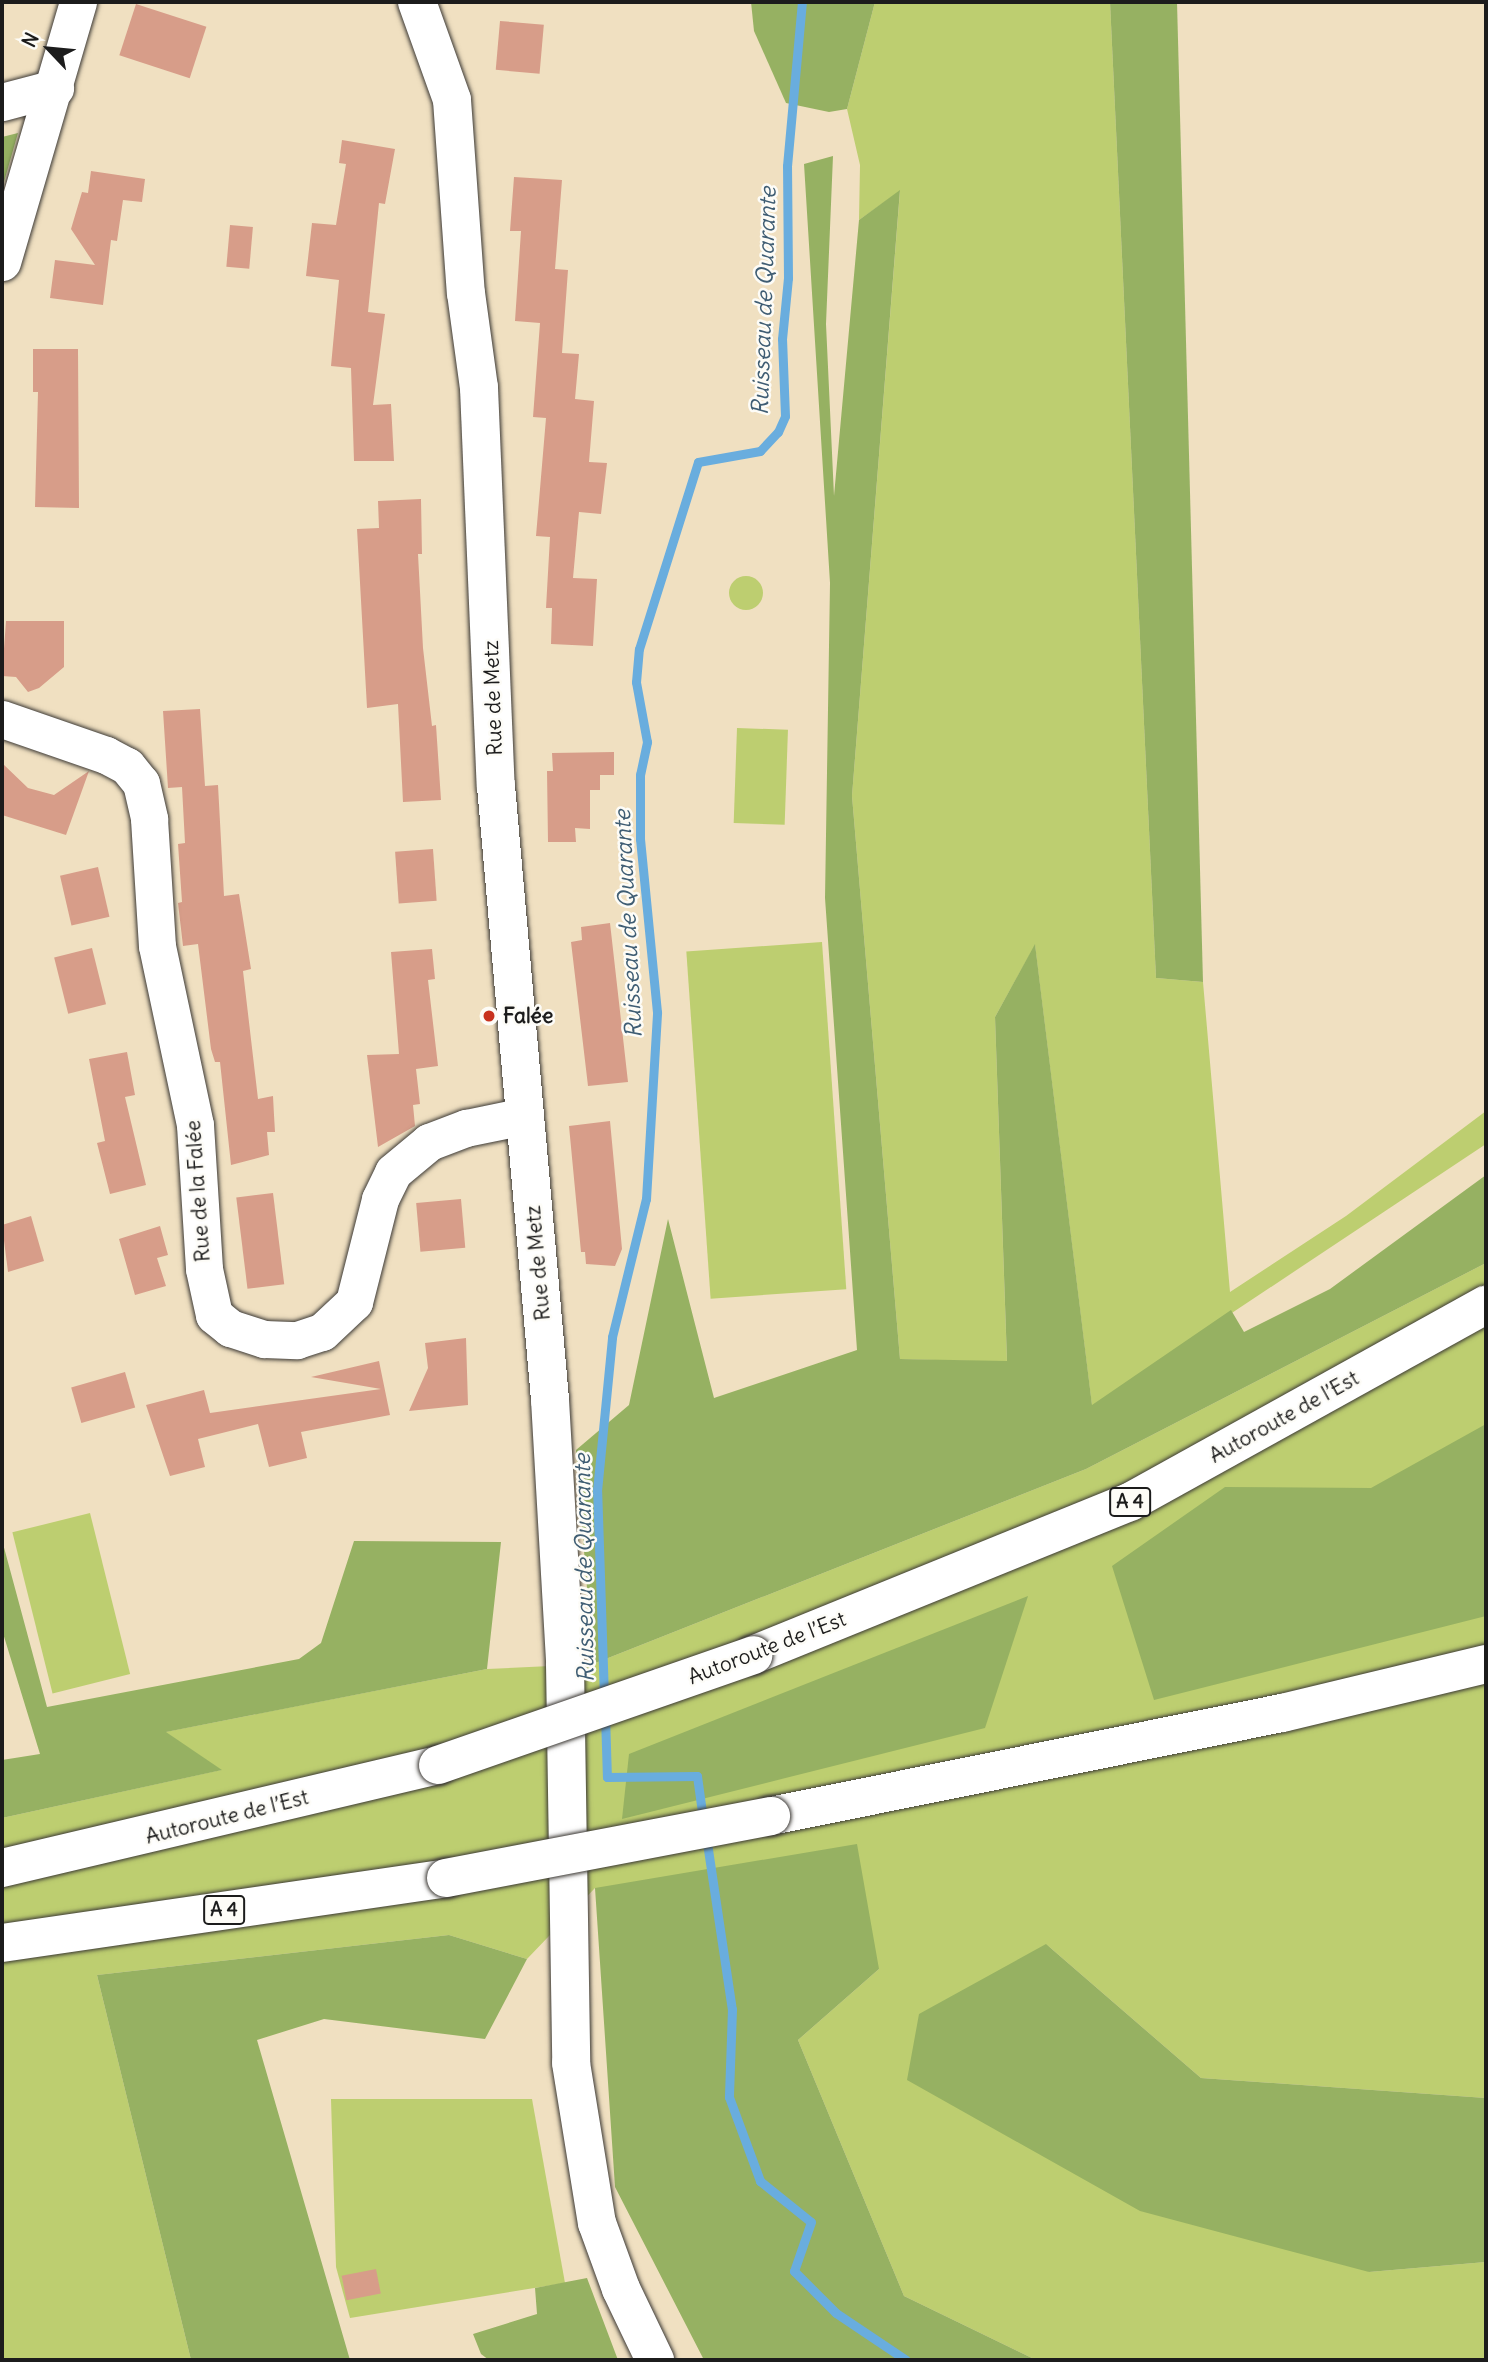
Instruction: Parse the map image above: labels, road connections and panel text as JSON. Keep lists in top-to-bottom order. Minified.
{"streets":{"main road":["Rue de Metz","Autoroute de l’Est","A 4"],"street":["Rue de la Falée"]},"crossings":[["Rue de Metz","Rue de la Falée"]],"water":["Ruisseau de Quarante"],"places":["Falée"],"north":"top left"}
